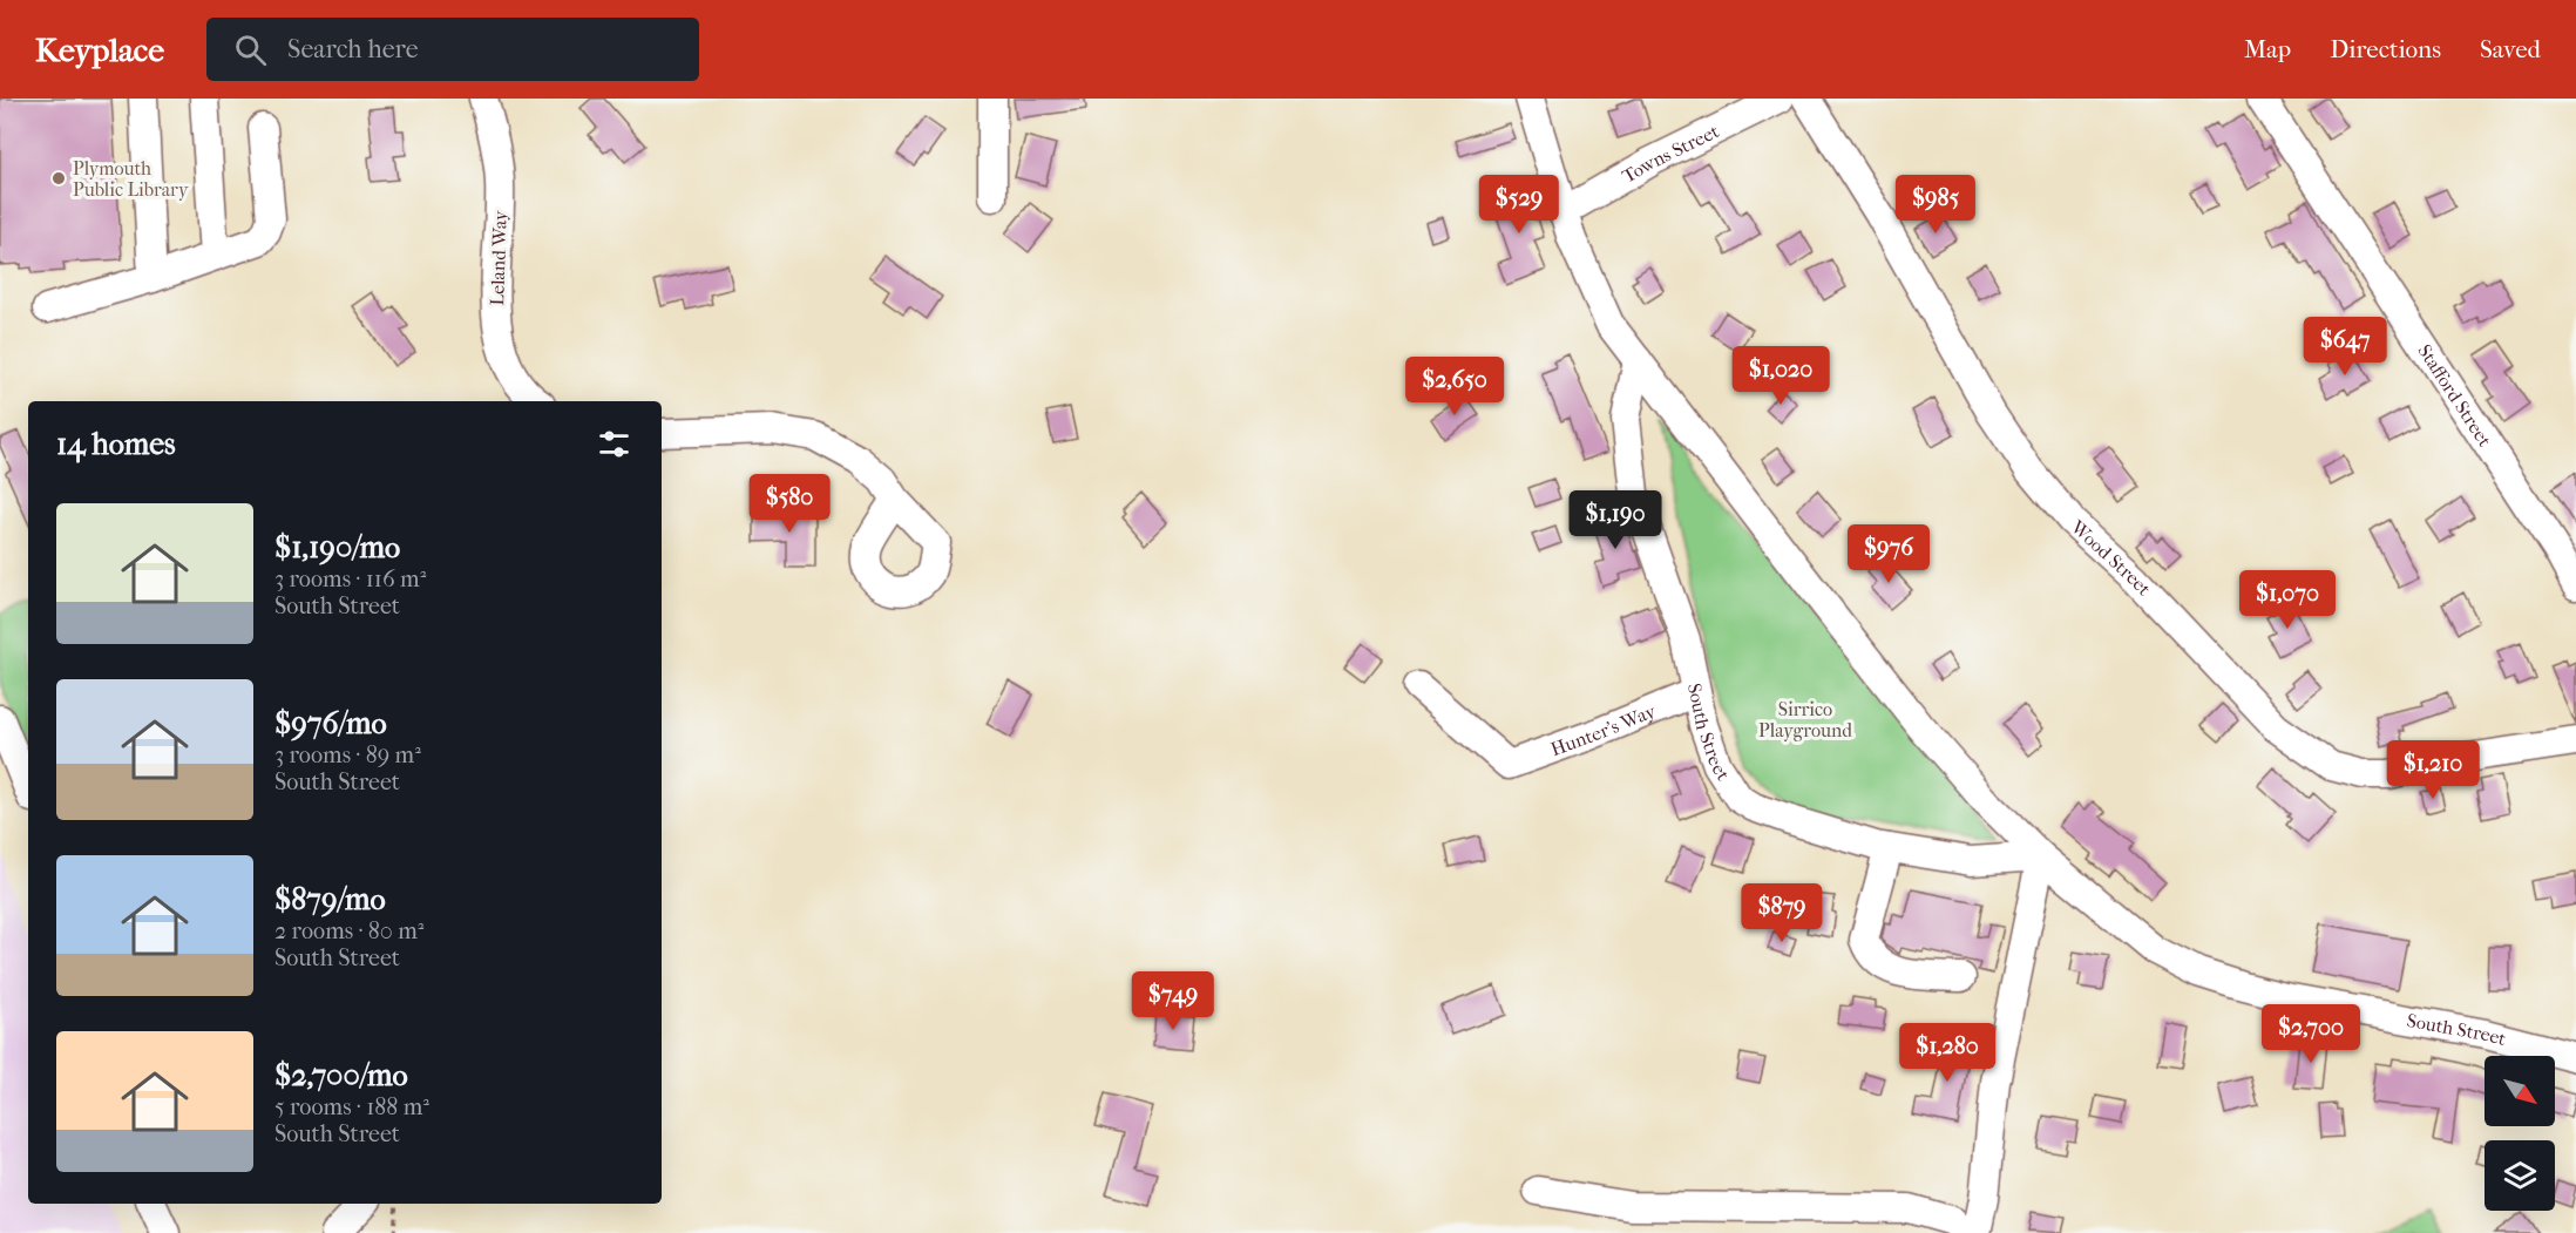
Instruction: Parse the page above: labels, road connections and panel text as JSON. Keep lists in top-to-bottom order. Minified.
{"streets":{"street":["Towns Street","Leland Way","Stafford Street","Wood Street","Hunter's Way","South Street"]},"crossings":[["Towns Street","South Street"],["Hunter's Way","South Street"]],"parks":["Sirrico Playground"],"places":["Plymouth Public Library"],"north":"bottom right","page":{"header":"Keyplace","search":"Search here","nav":["Map","Directions","Saved"],"price":["$529","$985","$647","$1,020","$2,650","$580","$1,190","$976","$1,070","$1,210","$879","$749","$2,700","$1,280"],"heading":"14 homes","list":[{"name":"$1,190/mo","note":"3 rooms · 116 m² · South Street"},{"name":"$976/mo","note":"3 rooms · 89 m² · South Street"},{"name":"$879/mo","note":"2 rooms · 80 m² · South Street"},{"name":"$2,700/mo","note":"5 rooms · 188 m² · South Street"}]}}
